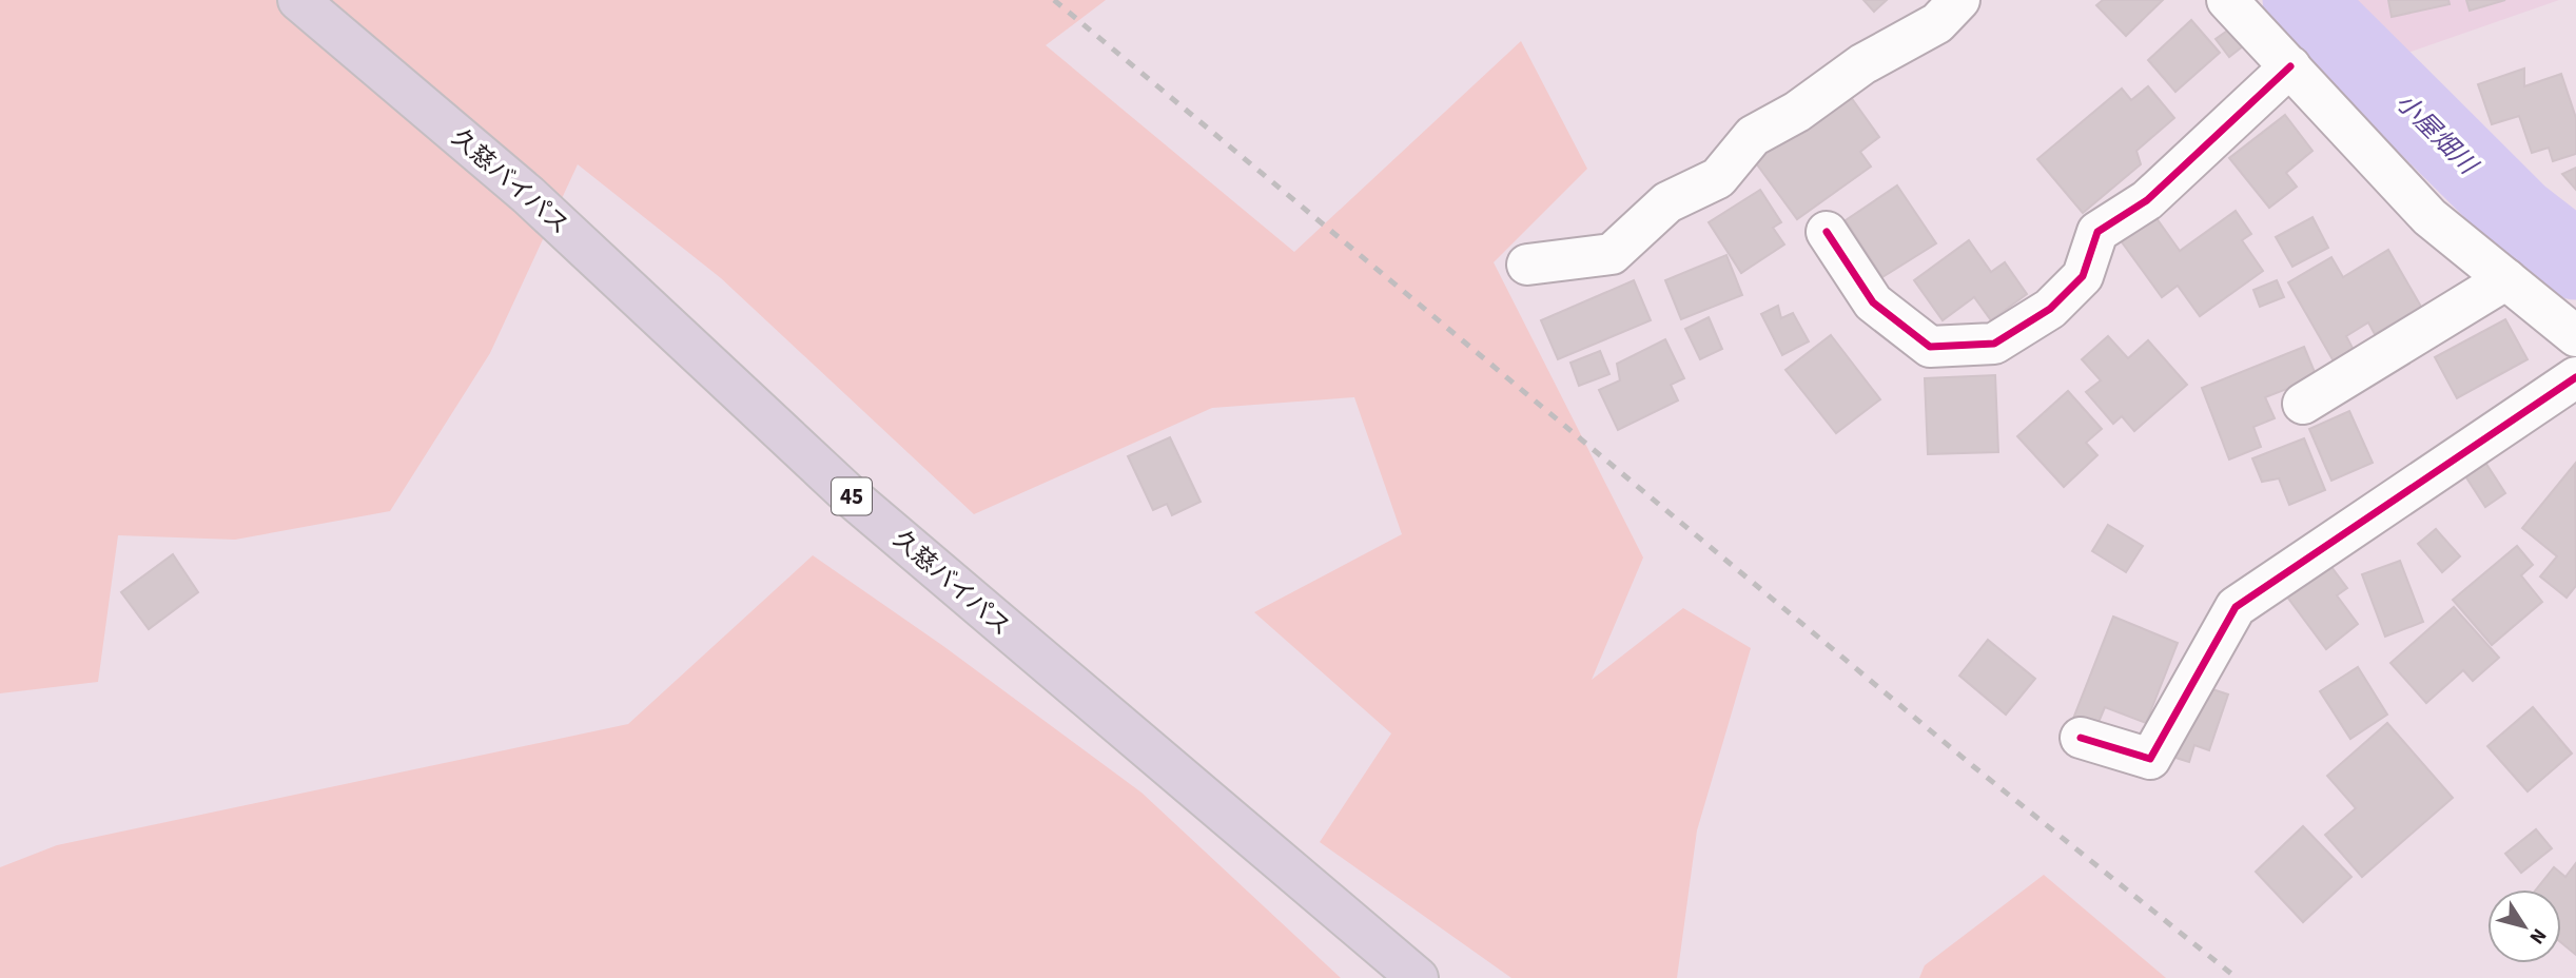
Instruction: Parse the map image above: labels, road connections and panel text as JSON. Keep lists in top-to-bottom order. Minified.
{"streets":{"highway":["久慈バイパス","45"]},"water":["小屋畑川"],"north":"bottom right"}
